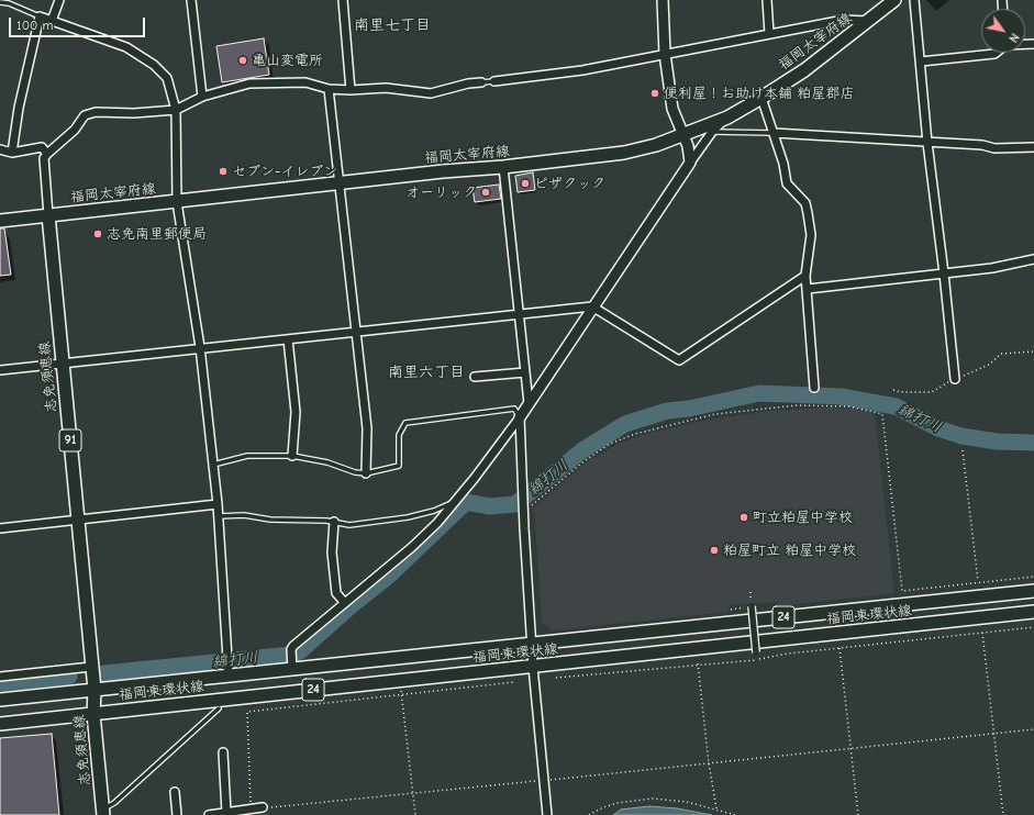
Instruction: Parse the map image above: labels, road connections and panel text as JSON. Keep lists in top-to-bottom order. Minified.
{"streets":{"main road":["福岡太宰府線","志免須恵線","91","福岡東環状線","24"]},"crossings":[["福岡太宰府線","志免須恵線"],["志免須恵線","91"],["志免須恵線","福岡東環状線"],["91","福岡東環状線"]],"districts":["南里七丁目","南里六丁目"],"water":["綿打川"],"places":["亀山変電所","便利屋！お助け本舗 粕屋郡店","セブン-イレブン","ピザクック","オーリック","志免南里郵便局","町立粕屋中学校","粕屋町立 粕屋中学校"],"scale_bar":"100 m","north":"bottom right"}
